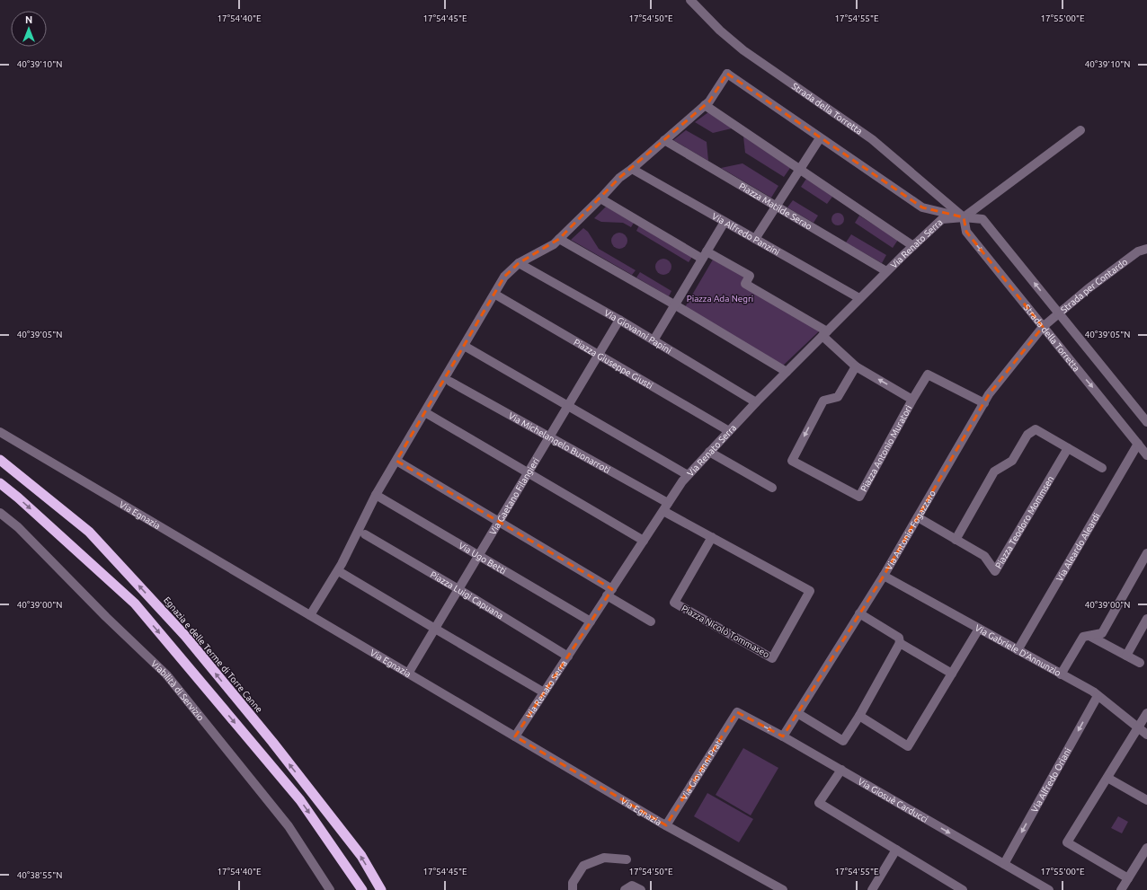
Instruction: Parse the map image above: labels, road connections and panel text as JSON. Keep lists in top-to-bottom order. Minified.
{"streets":{"highway":["Egnazia e delle Terme di Torre Canne"],"street":["Strada della Torretta","Piazza Matilde Serao","Via Alfredo Panzini","Via Renato Serra","Strada per Contardo","Via Giovanni Papini","Piazza Giuseppe Giusti","Via Michelangelo Buonarroti","Piazza Antonio Muratori","Via Gaetano Filangieri","Via Egnazia","Piazza Teodoro Mommsen","Via Antonio Fogazzaro","Via Aleardo Aleardi","Via Ugo Betti","Piazza Luigi Capuana","Piazza Nicolò Tommaseo","Via Gabriele D'Annunzio","Viabilità di Servizio","Via Giovanni Prati","Via Alfredo Oriani","Via Giosuè Carducci"]},"crossings":[["Strada della Torretta","Via Renato Serra"],["Strada della Torretta","Strada per Contardo"],["Strada della Torretta","Via Antonio Fogazzaro"],["Strada della Torretta","Via Aleardo Aleardi"],["Piazza Matilde Serao","Via Renato Serra"],["Via Alfredo Panzini","Via Renato Serra"],["Via Renato Serra","Via Giovanni Papini"],["Via Renato Serra","Piazza Giuseppe Giusti"],["Via Renato Serra","Via Michelangelo Buonarroti"],["Via Renato Serra","Piazza Antonio Muratori"],["Via Renato Serra","Via Egnazia"],["Via Renato Serra","Via Ugo Betti"],["Via Renato Serra","Piazza Luigi Capuana"],["Via Renato Serra","Piazza Nicolò Tommaseo"],["Strada per Contardo","Via Antonio Fogazzaro"],["Via Giovanni Papini","Via Gaetano Filangieri"],["Piazza Giuseppe Giusti","Via Gaetano Filangieri"],["Via Michelangelo Buonarroti","Via Gaetano Filangieri"],["Piazza Antonio Muratori","Via Antonio Fogazzaro"],["Via Gaetano Filangieri","Via Egnazia"],["Via Gaetano Filangieri","Via Ugo Betti"],["Via Gaetano Filangieri","Piazza Luigi Capuana"],["Via Egnazia","Via Giovanni Prati"],["Piazza Teodoro Mommsen","Via Antonio Fogazzaro"],["Via Antonio Fogazzaro","Via Gabriele D'Annunzio"],["Via Antonio Fogazzaro","Via Giosuè Carducci"],["Via Aleardo Aleardi","Via Gabriele D'Annunzio"],["Via Gabriele D'Annunzio","Via Alfredo Oriani"],["Via Giovanni Prati","Via Giosuè Carducci"],["Via Alfredo Oriani","Via Giosuè Carducci"]],"parks":["Piazza Ada Negri"],"north":"top","coordinates":["17°54'40\"E","17°54'45\"E","17°54'50\"E","17°54'55\"E","17°55'00\"E","40°39'10\"N","40°39'05\"N","40°39'00\"N","40°38'55\"N"]}
